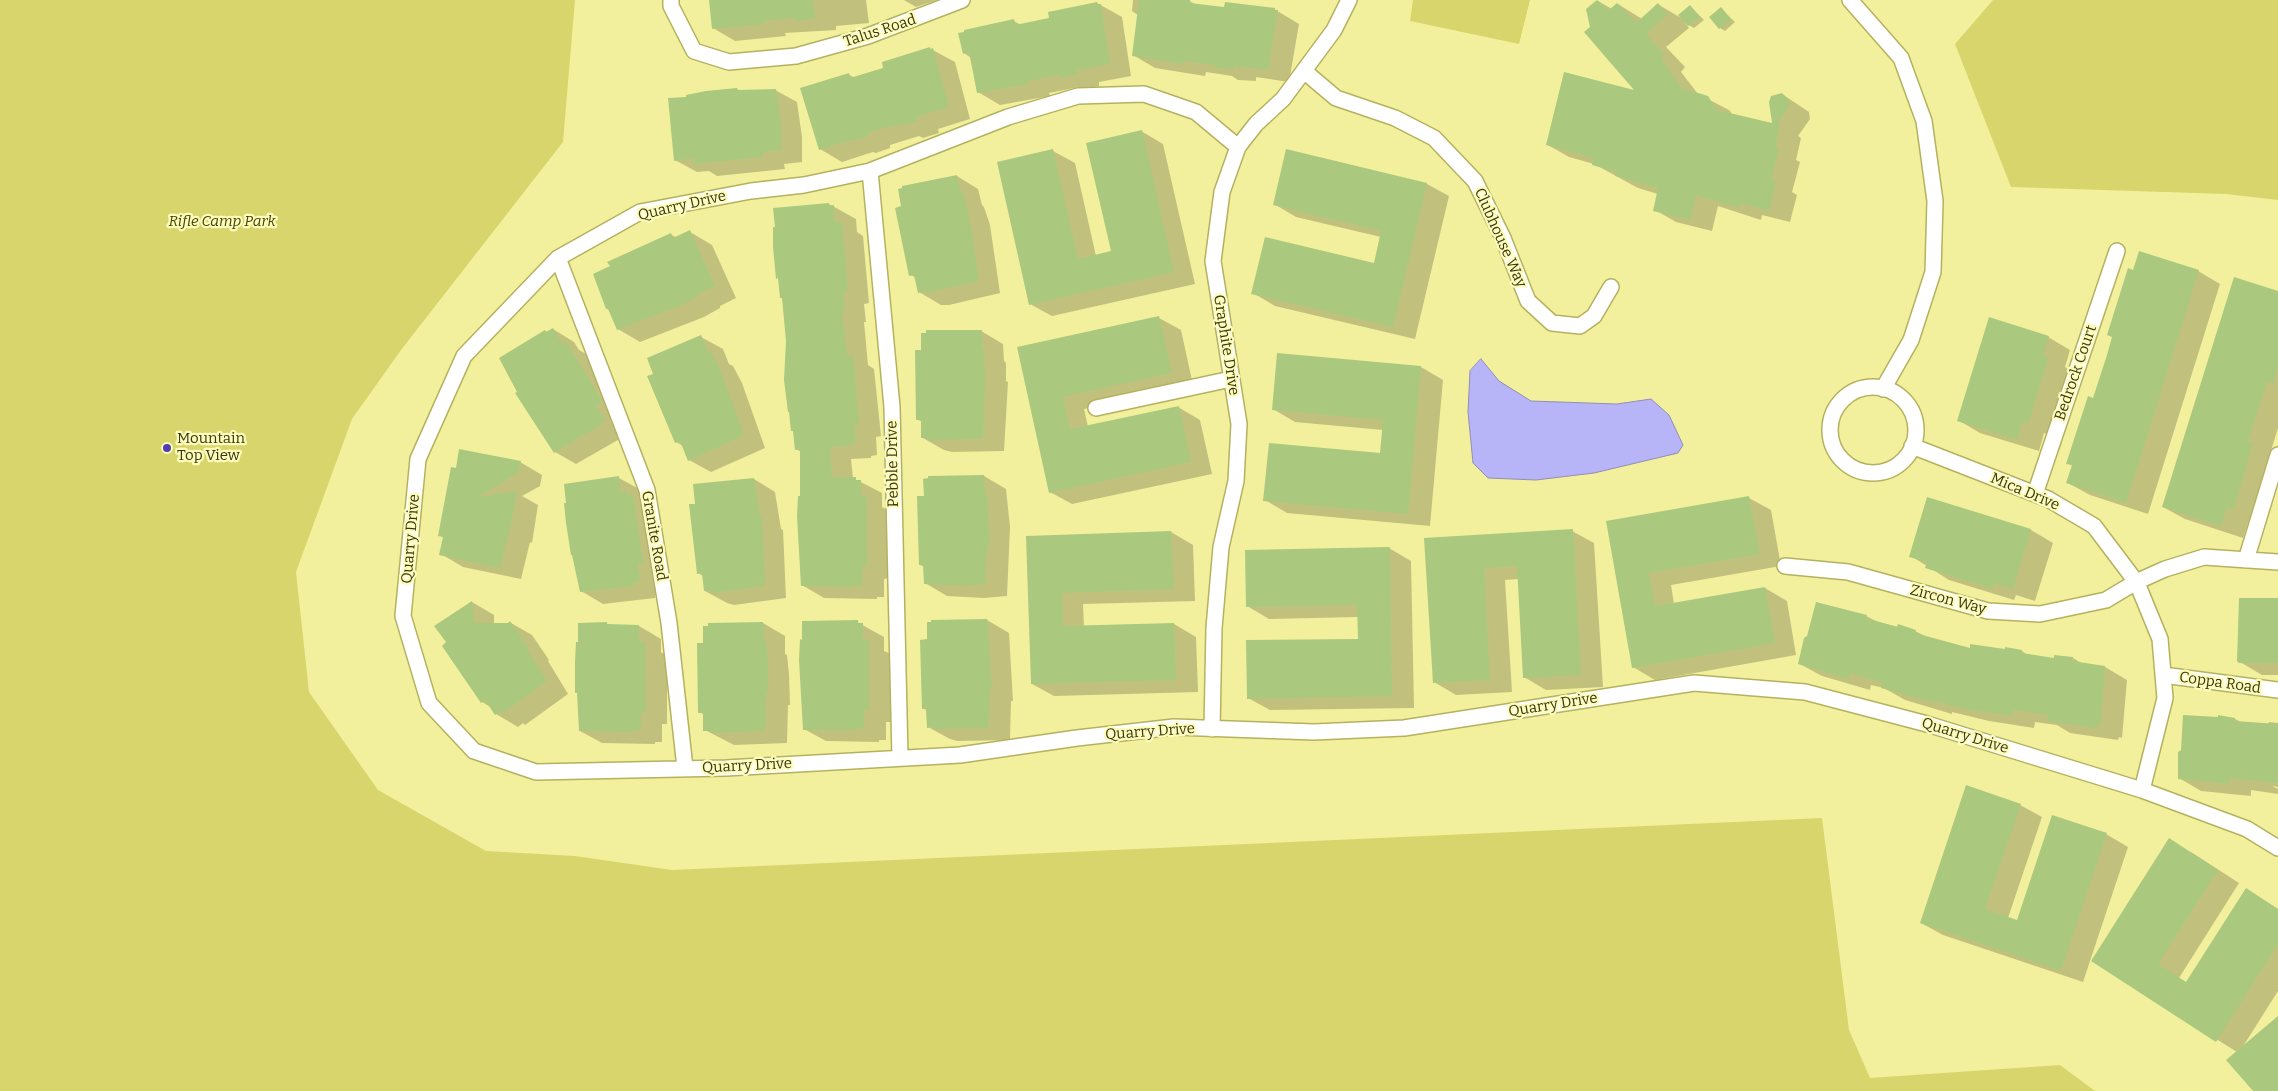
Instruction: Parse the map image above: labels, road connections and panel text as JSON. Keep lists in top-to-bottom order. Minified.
{"streets":{"street":["Talus Road","Quarry Drive","Clubhouse Way","Graphite Drive","Bedrock Court","Pebble Drive","Mica Drive","Granite Road","Zircon Way","Coppa Road"]},"crossings":[["Quarry Drive","Graphite Drive"],["Quarry Drive","Pebble Drive"],["Quarry Drive","Mica Drive"],["Quarry Drive","Granite Road"],["Clubhouse Way","Graphite Drive"],["Bedrock Court","Mica Drive"],["Mica Drive","Zircon Way"],["Mica Drive","Coppa Road"]],"parks":["Rifle Camp Park"],"places":["Mountain Top View"]}
